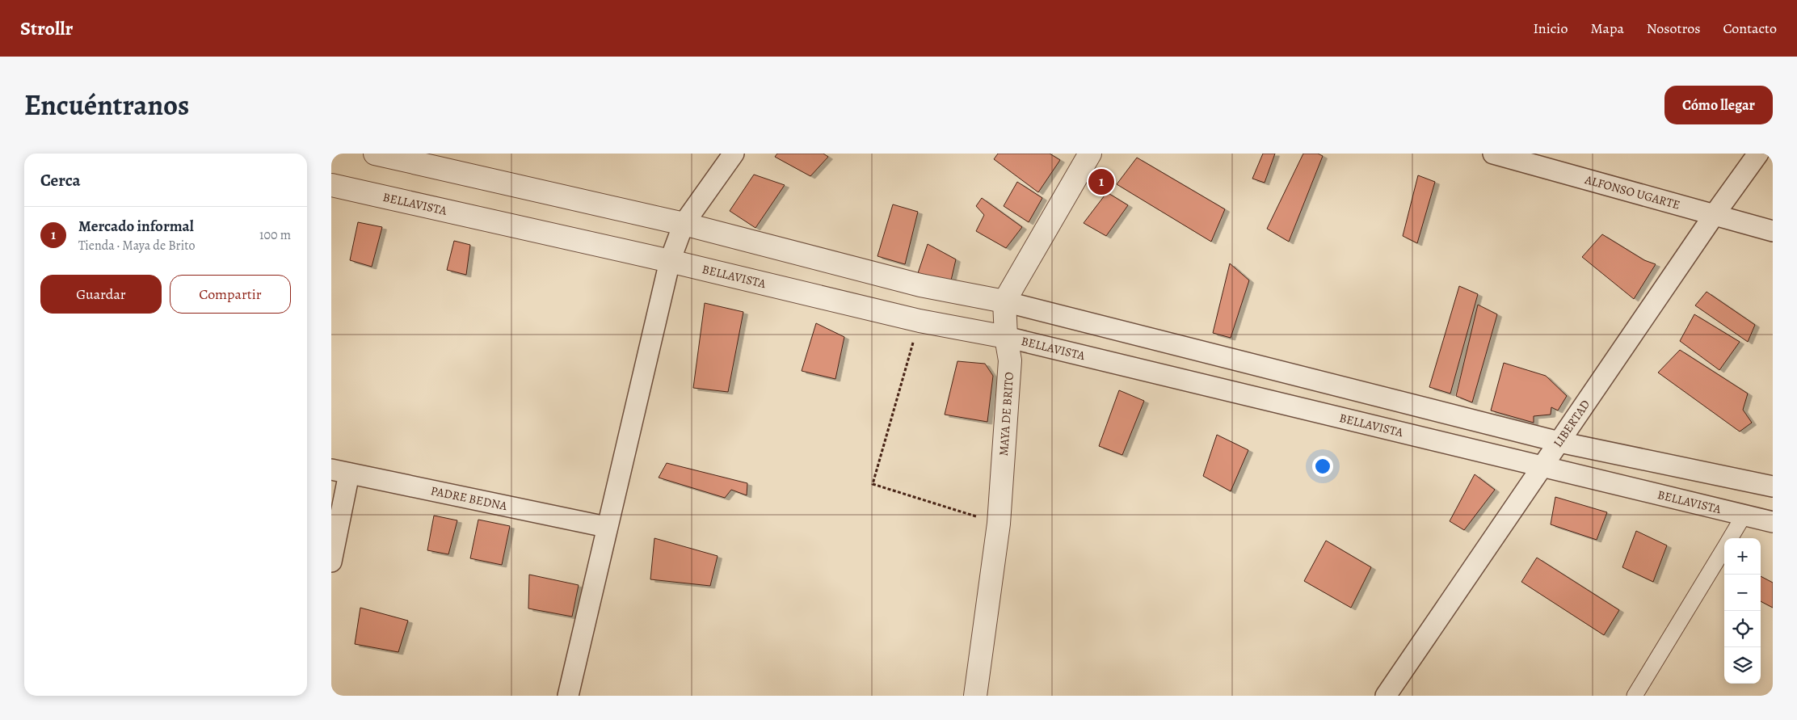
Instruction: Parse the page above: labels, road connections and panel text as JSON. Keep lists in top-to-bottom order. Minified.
{"streets":{"street":["ALFONSO UGARTE","BELLAVISTA","MAYA DE BRITO","LIBERTAD","PADRE BEDNA"]},"crossings":[["ALFONSO UGARTE","LIBERTAD"],["BELLAVISTA","MAYA DE BRITO"],["BELLAVISTA","LIBERTAD"]],"page":{"header":"Strollr","nav":["Inicio","Mapa","Nosotros","Contacto"],"title":"Encuéntranos","buttons":["Cómo llegar",["Guardar","Compartir"]],"heading":"Cerca","pins":"1","list":[{"mark":"1","name":"Mercado informal","note":"Tienda · Maya de Brito","value":"100 m"}],"map_buttons":["+","−"]}}
